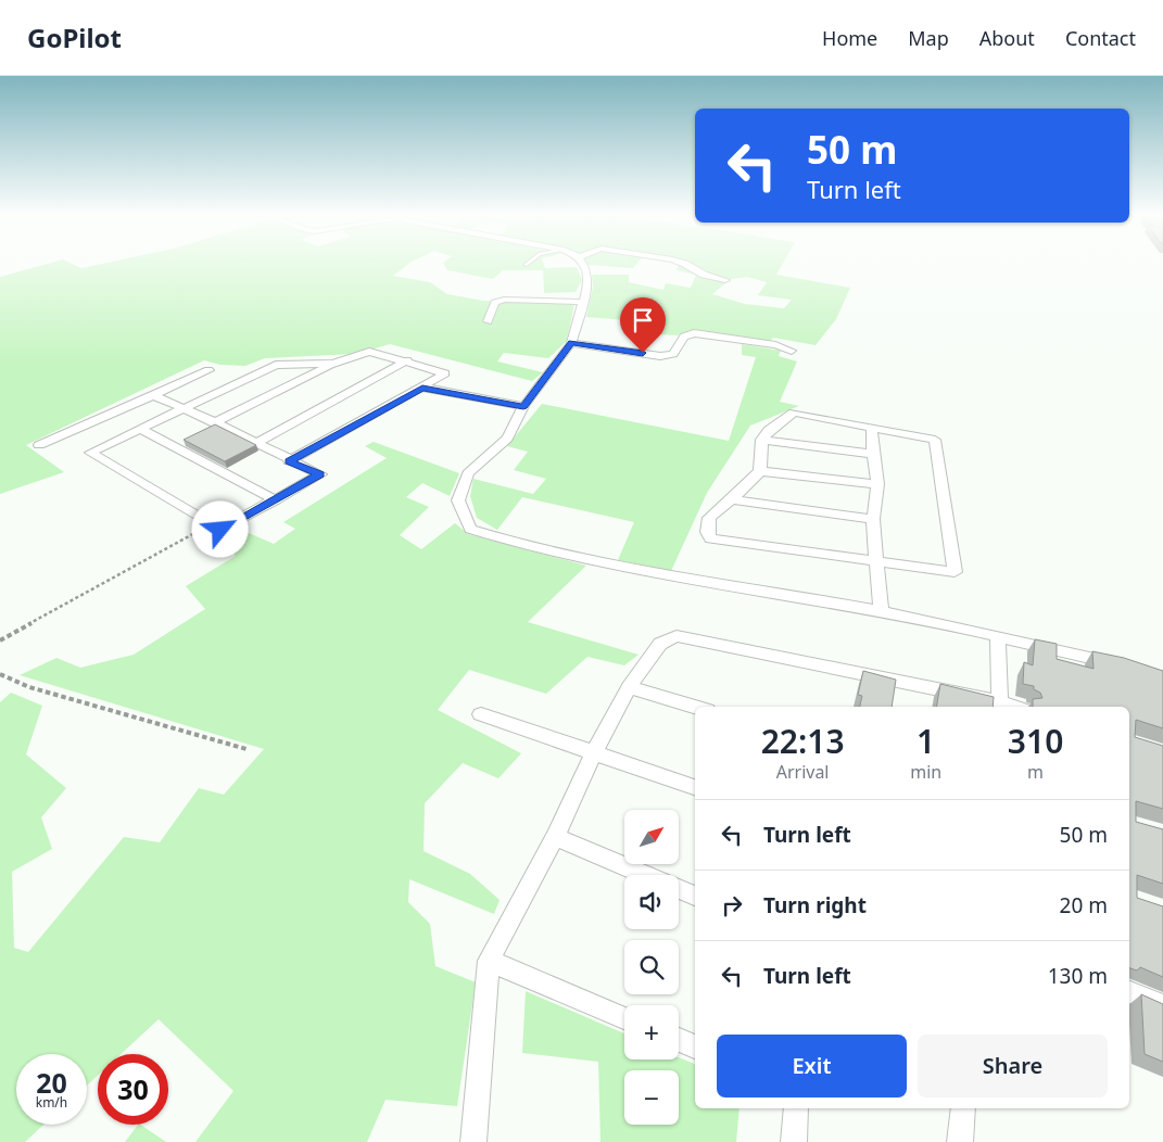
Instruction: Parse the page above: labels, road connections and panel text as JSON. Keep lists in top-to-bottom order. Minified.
{"north":"top right","page":{"header":"GoPilot","nav":["Home","Map","About","Contact"],"turn":["50 m","Turn left"],"eta":["22:13","Arrival","1","min","310","m"],"list":[{"name":"Turn left","value":"50 m"},{"name":"Turn right","value":"20 m"},{"name":"Turn left","value":"130 m"}],"map_buttons":["+","−"],"buttons":["Exit","Share"],"speed":"20 km/h","limit":"30"}}
